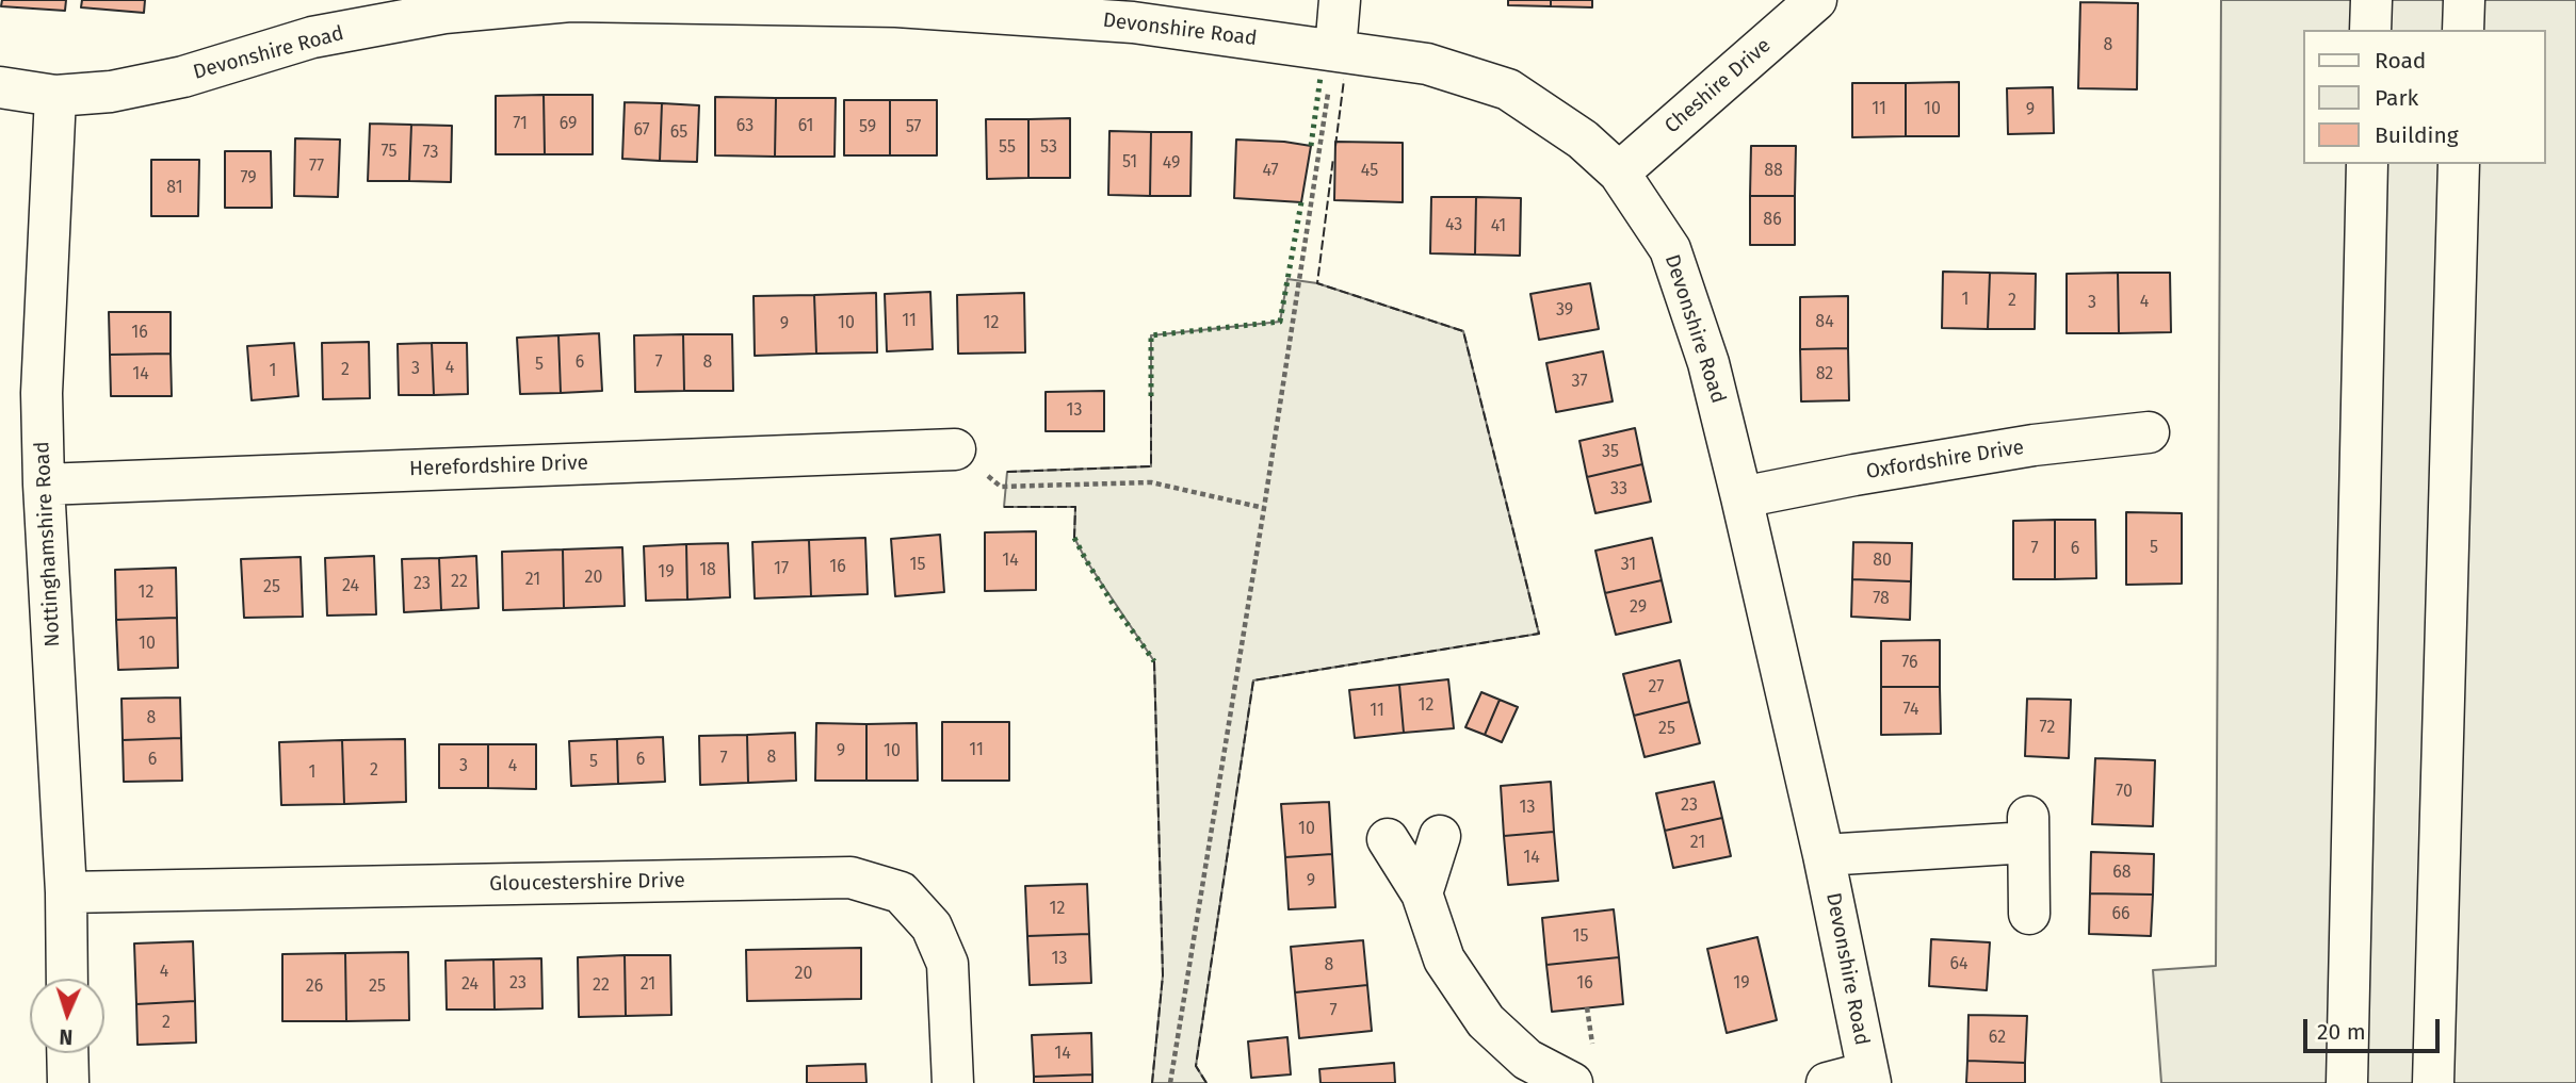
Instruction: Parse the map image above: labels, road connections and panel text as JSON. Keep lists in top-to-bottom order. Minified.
{"streets":{"main road":["Devonshire Road","Cheshire Drive","Oxfordshire Drive","Herefordshire Drive","Nottinghamshire Road","Gloucestershire Drive"]},"crossings":[["Devonshire Road","Cheshire Drive"],["Devonshire Road","Oxfordshire Drive"],["Devonshire Road","Nottinghamshire Road"],["Herefordshire Drive","Nottinghamshire Road"],["Nottinghamshire Road","Gloucestershire Drive"]],"house_numbers":["8","11","10","9","71","69","63","61","59","57","67","65","55","53","75","73","51","49","77","47","45","88","79","81","86","43","41","1","2","4","3","39","11","84","10","12","9","16","6","7","8","5","4","3","2","1","14","82","37","13","35","33","5","7","6","14","80","15","31","16","17","18","19","20","21","22","23","24","25","12","78","29","10","76","27","12","74","11","8","72","25","11","9","10","8","7","6","6","5","3","4","2","1","70","23","13","10","21","14","68","9","12","66","15","13","64","8","4","20","23","16","19","24","21","22","26","25","7","2","62","14"],"legend":["Road","Park","Building"],"scale_bar":"20 m","north":"bottom"}
